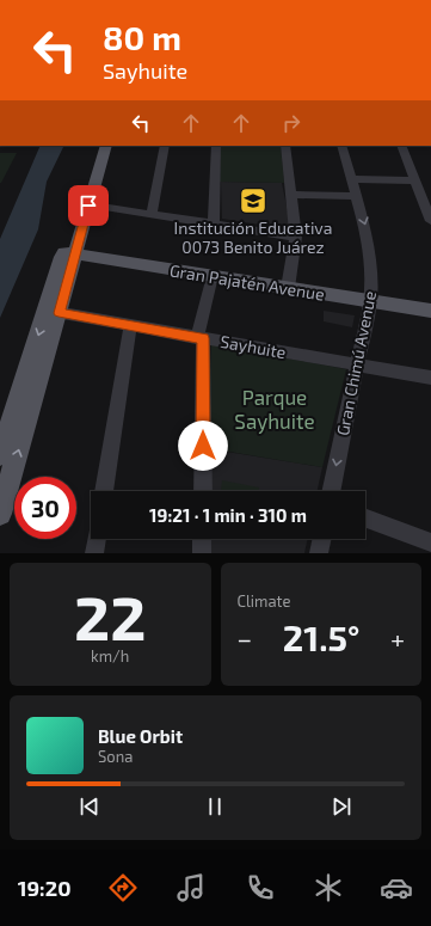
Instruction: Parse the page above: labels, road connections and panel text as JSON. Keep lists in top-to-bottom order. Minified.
{"streets":{"main road":["Gran Pajatén Avenue"],"street":["Sayhuite","Gran Chimú Avenue"]},"crossings":[["Gran Pajatén Avenue","Gran Chimú Avenue"],["Sayhuite","Gran Chimú Avenue"]],"parks":["Parque Sayhuite"],"places":{"school or university":["Institución Educativa 0073 Benito Juárez"]},"page":{"turn":["80 m","Sayhuite"],"limit":"30","trip":"19:21 · 1 min · 310 m","tile":[["22","km/h"],"Climate"],"heat":["−","21.5°","+"],"song":["Blue Orbit","Sona"],"tabs":"19:20"}}
